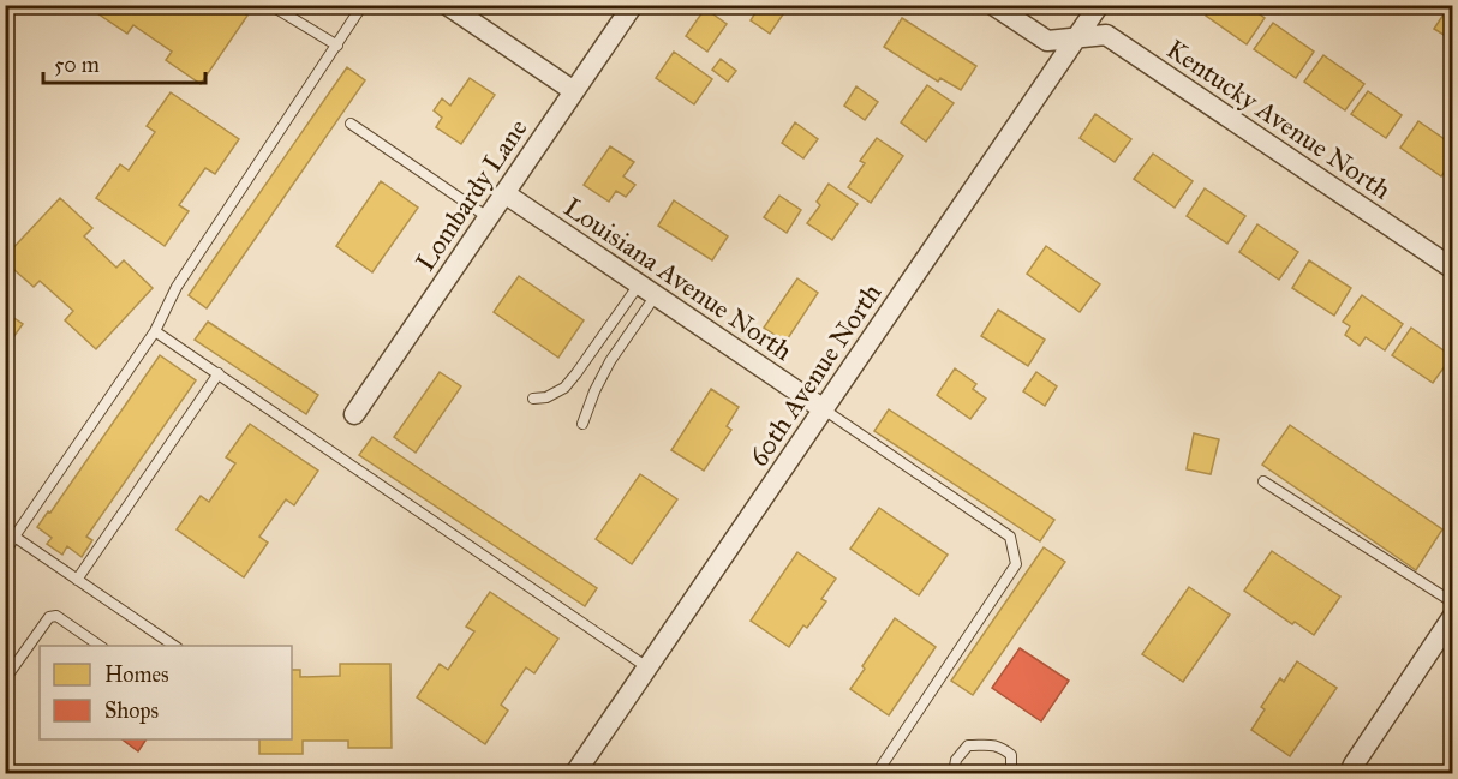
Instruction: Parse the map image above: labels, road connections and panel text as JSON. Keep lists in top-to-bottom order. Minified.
{"streets":{"street":["Kentucky Avenue North","Lombardy Lane","Louisiana Avenue North","60th Avenue North"]},"crossings":[["Kentucky Avenue North","60th Avenue North"],["Lombardy Lane","Louisiana Avenue North"],["Louisiana Avenue North","60th Avenue North"]],"legend":["Homes","Shops"],"scale_bar":"50 m"}
